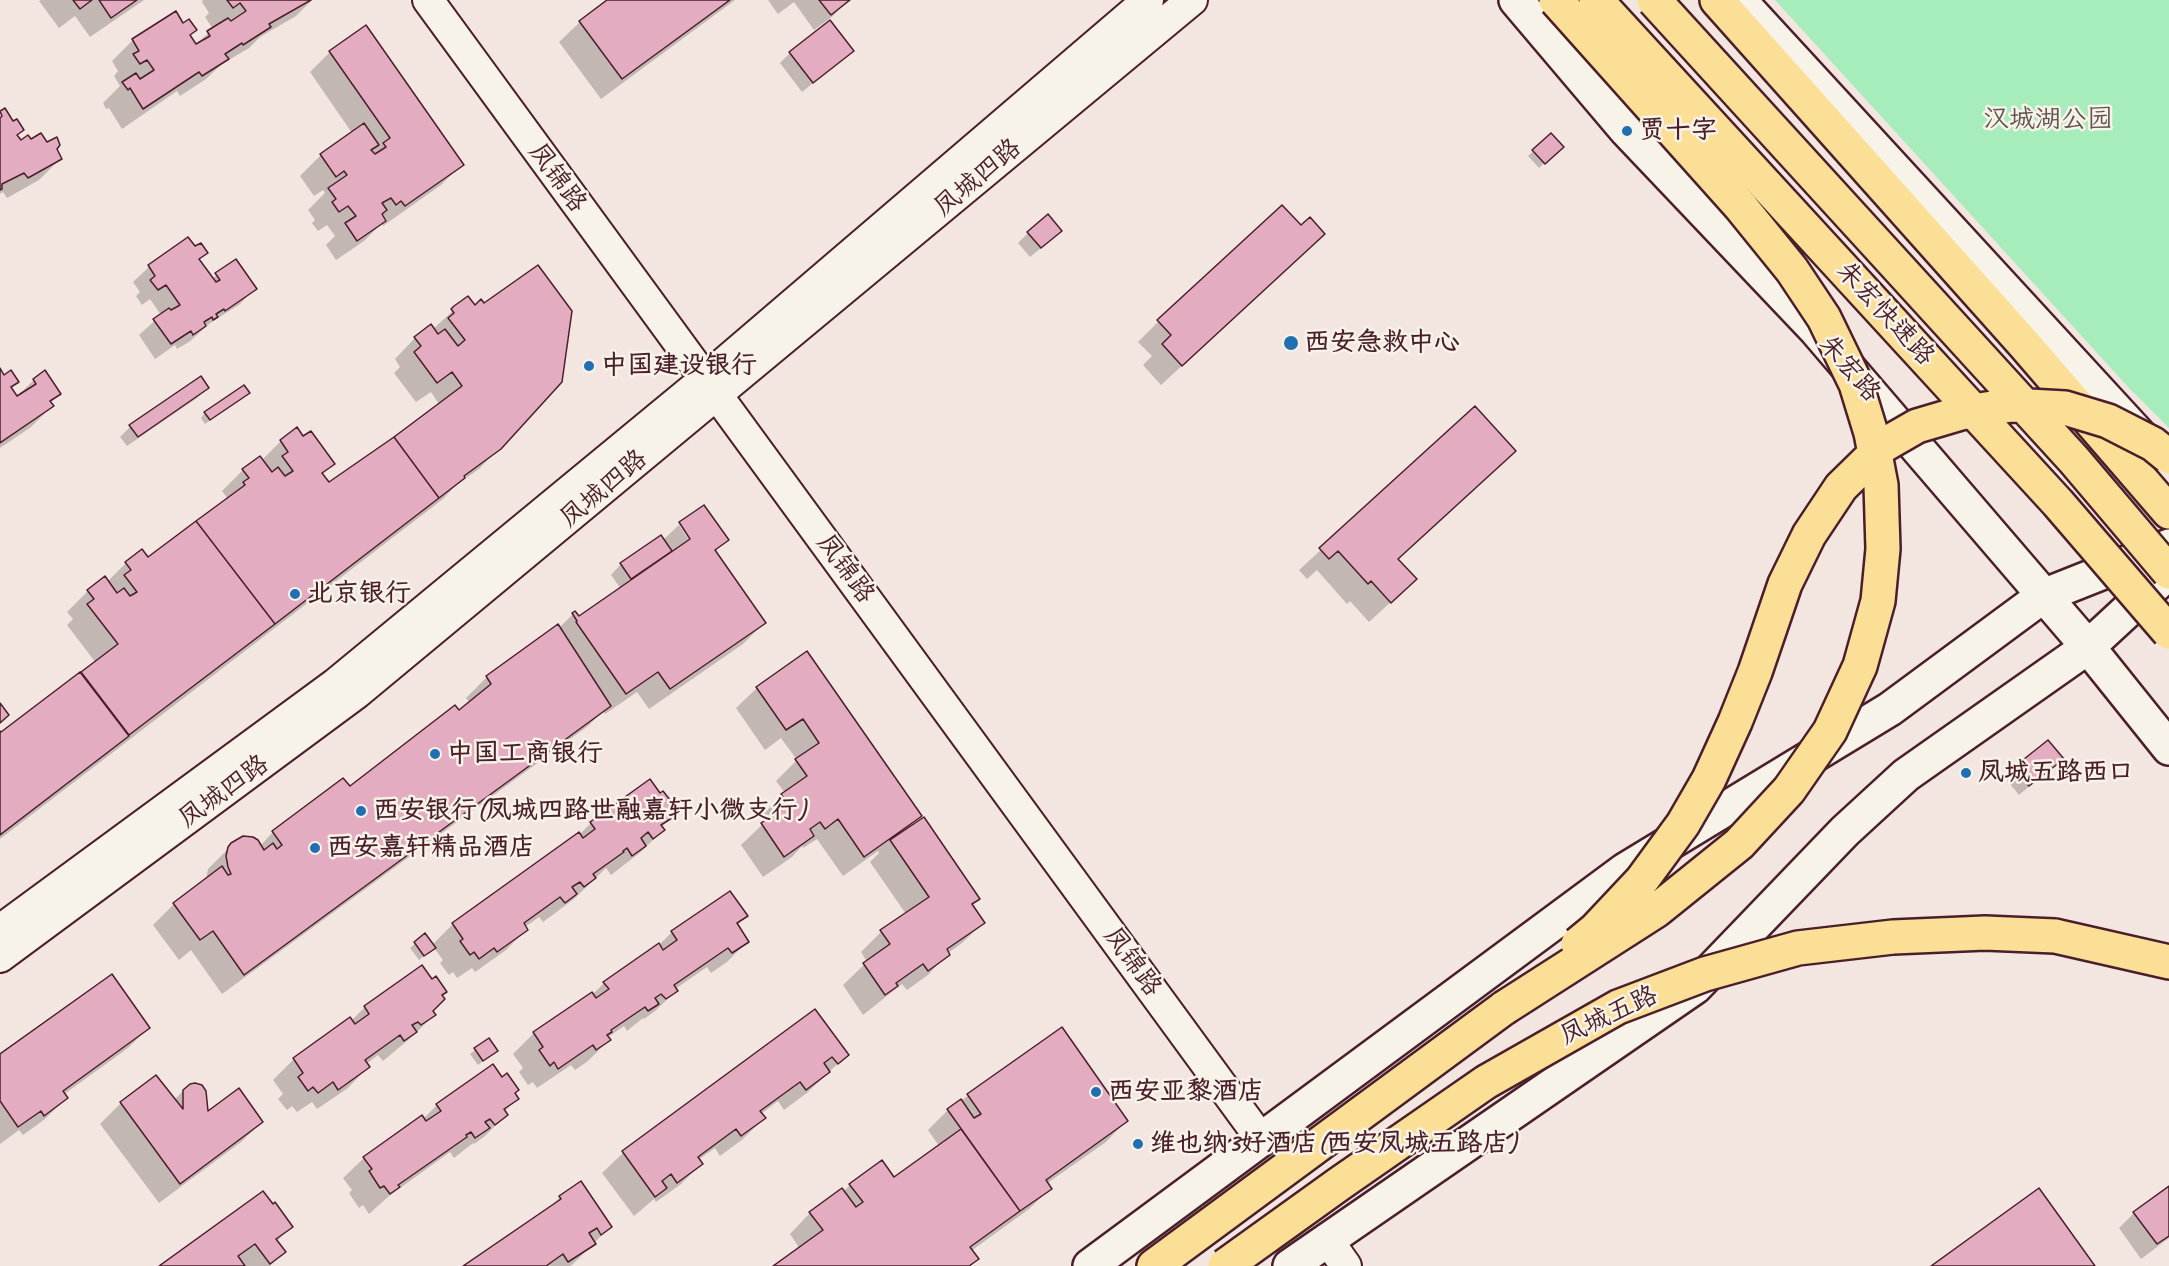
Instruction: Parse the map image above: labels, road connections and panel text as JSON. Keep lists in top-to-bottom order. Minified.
{"streets":{"main road":["朱宏快速路","朱宏路","凤城五路"],"street":["凤锦路","凤城四路"]},"crossings":[["凤锦路","凤城四路"]],"parks":["汉城湖公园"],"places":["贾十字","西安急救中心","中国建设银行","北京银行","中国工商银行","凤城五路西口","西安银行(凤城四路世融嘉轩小微支行)","西安嘉轩精品酒店","西安亚黎酒店","维也纳3好酒店(西安凤城五路店)"]}
